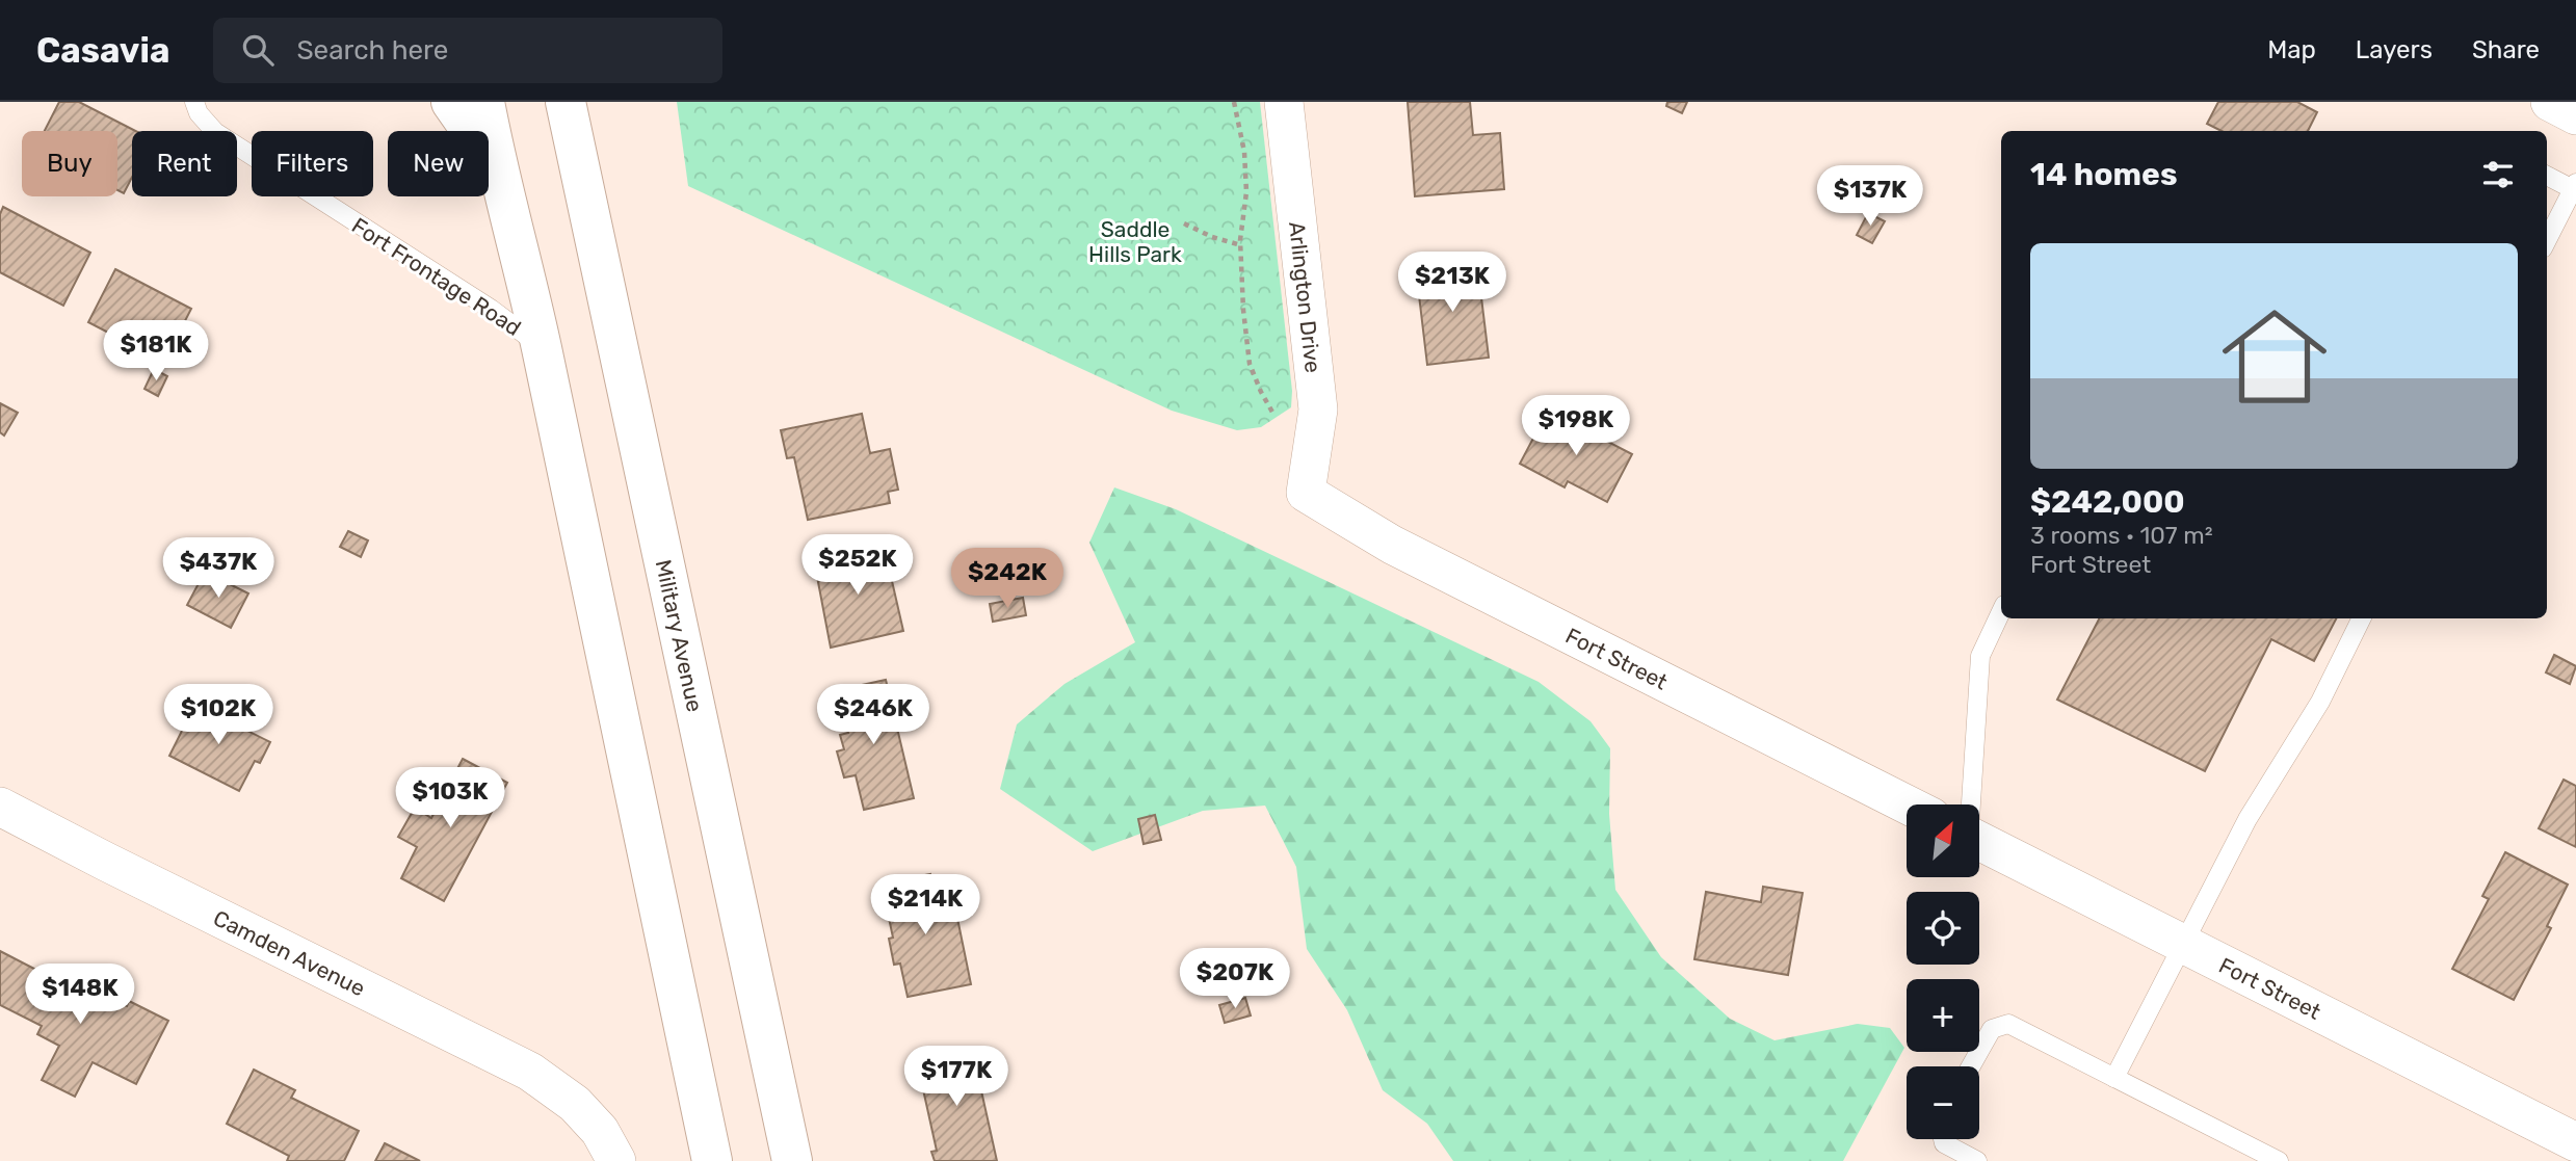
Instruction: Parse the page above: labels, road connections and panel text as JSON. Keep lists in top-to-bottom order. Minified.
{"streets":{"main road":["Military Avenue"],"street":["Arlington Drive","Fort Street","Camden Avenue"],"lane":["Fort Frontage Road"]},"crossings":[["Arlington Drive","Fort Street"]],"parks":["Saddle Hills Park"],"north":"top right","page":{"header":"Casavia","search":"Search here","nav":["Map","Layers","Share"],"chip":["Buy","Rent","Filters","New"],"heading":"14 homes","price":["$137K","$213K","$181K","$198K","$252K","$437K","$242K","$102K","$246K","$103K","$214K","$207K","$148K","$177K"],"list":[{"name":"$242,000","note":"3 rooms · 107 m² · Fort Street"}],"map_buttons":["+","−"]}}
